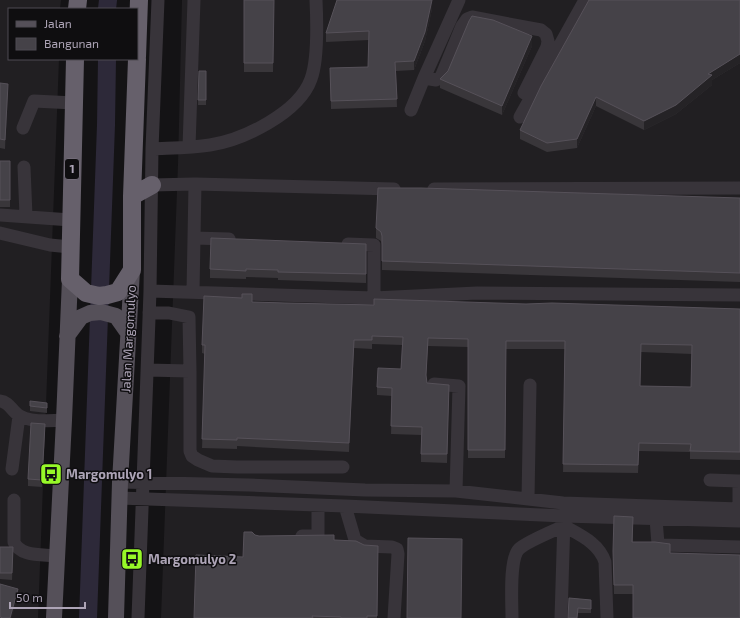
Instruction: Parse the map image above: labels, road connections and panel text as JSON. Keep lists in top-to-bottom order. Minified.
{"streets":{"highway":["1","Jalan Margomulyo"]},"places":{"bus stop":["Margomulyo 1","Margomulyo 2"]},"legend":["Jalan","Bangunan"],"scale_bar":"50 m"}
